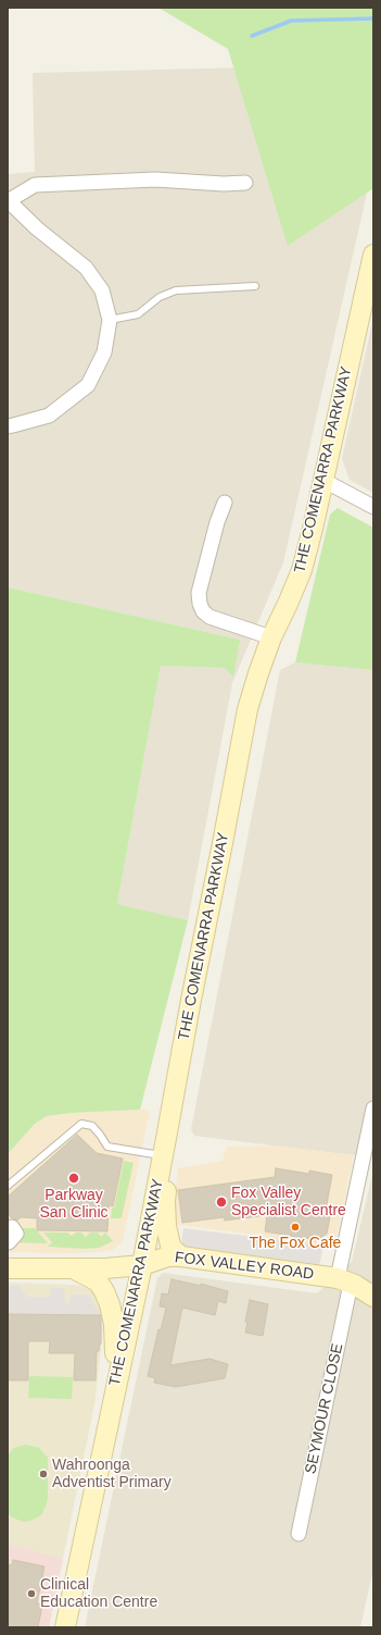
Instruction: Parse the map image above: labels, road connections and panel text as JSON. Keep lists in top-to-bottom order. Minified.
{"streets":{"main road":["THE COMENARRA PARKWAY","FOX VALLEY ROAD"],"street":["SEYMOUR CLOSE"]},"crossings":[["THE COMENARRA PARKWAY","FOX VALLEY ROAD"],["FOX VALLEY ROAD","SEYMOUR CLOSE"]],"places":["Parkway San Clinic","Fox Valley Specialist Centre","The Fox Cafe","Wahroonga Adventist Primary","Clinical Education Centre"]}
